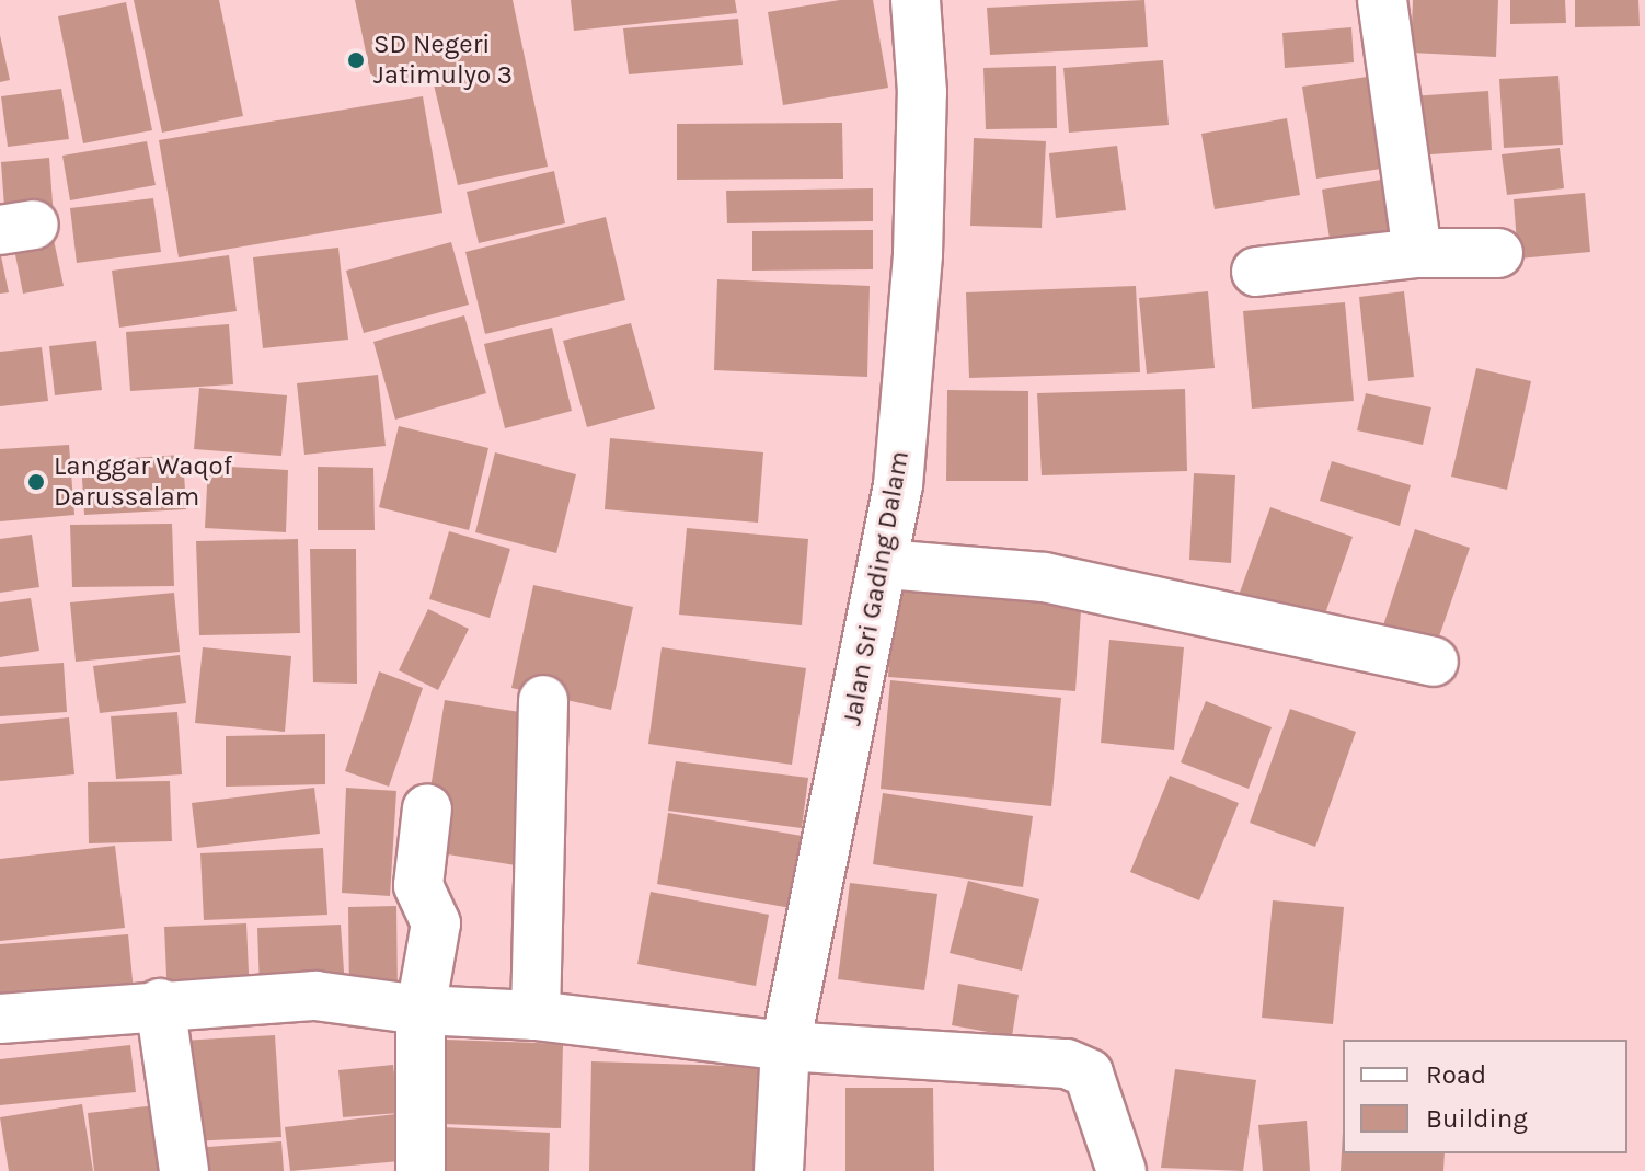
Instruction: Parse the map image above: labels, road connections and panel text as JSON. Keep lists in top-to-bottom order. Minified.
{"streets":{"street":["Jalan Sri Gading Dalam"]},"places":["SD Negeri Jatimulyo 3","Langgar Waqof Darussalam"],"legend":["Road","Building"]}
